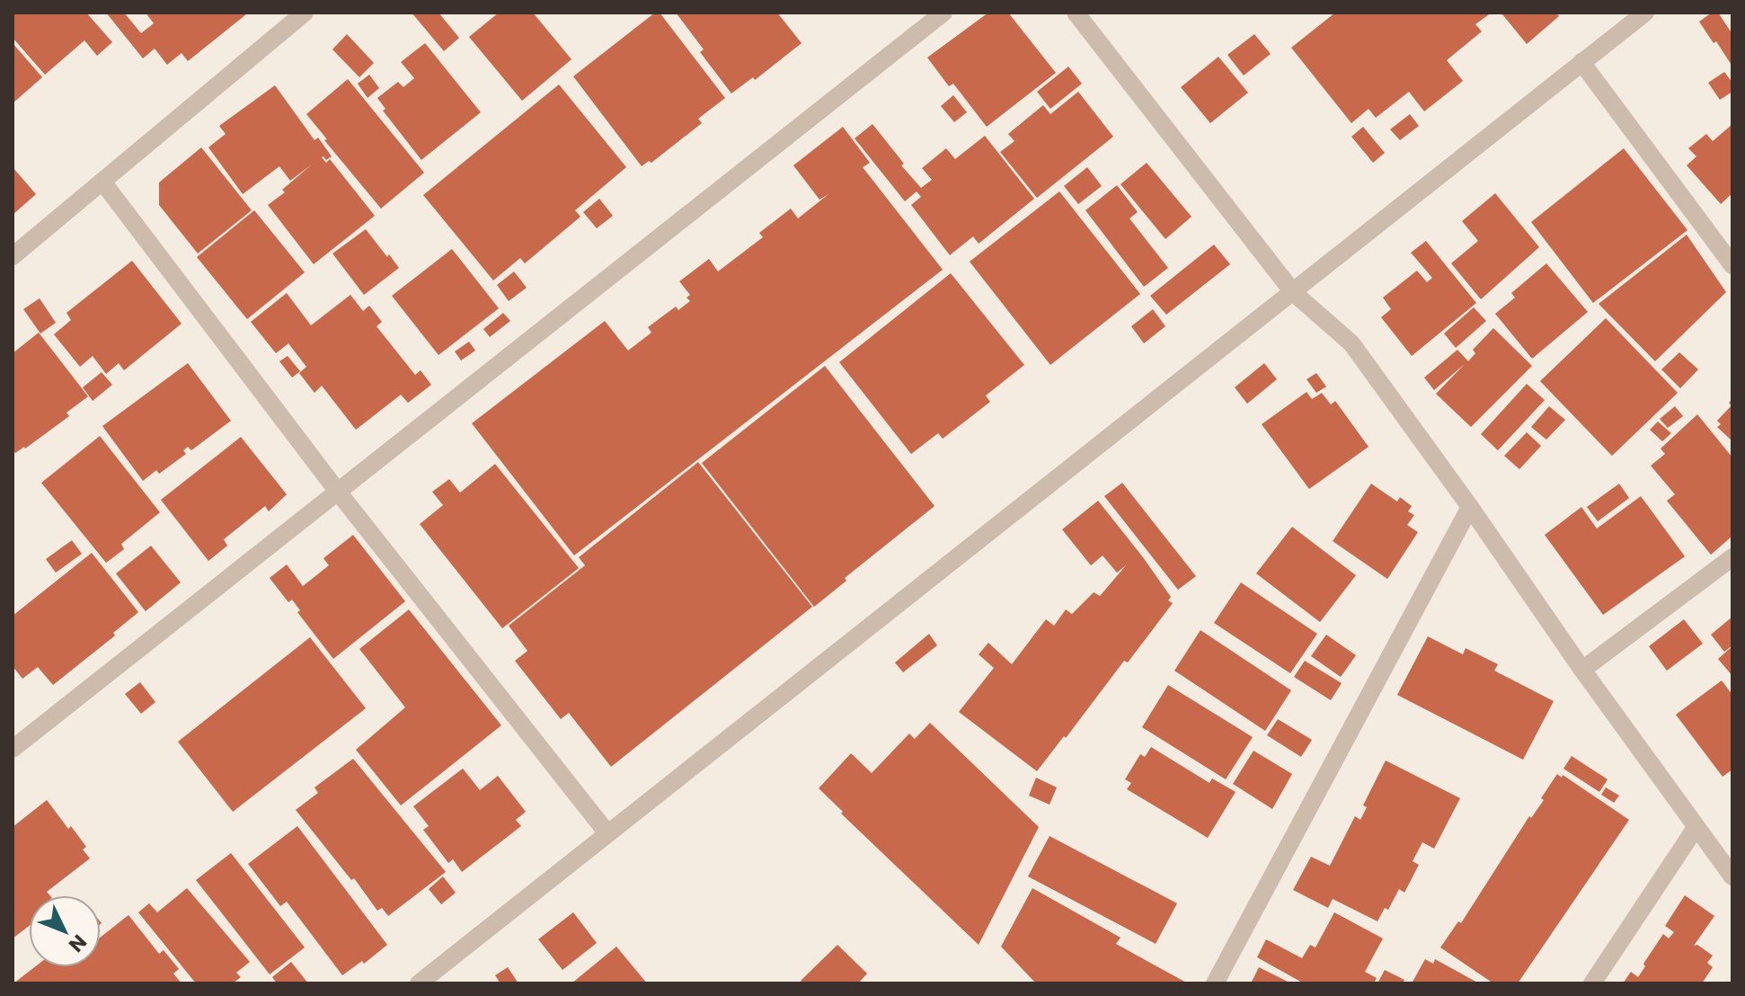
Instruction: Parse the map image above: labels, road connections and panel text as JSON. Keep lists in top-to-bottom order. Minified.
{"north":"bottom right"}
